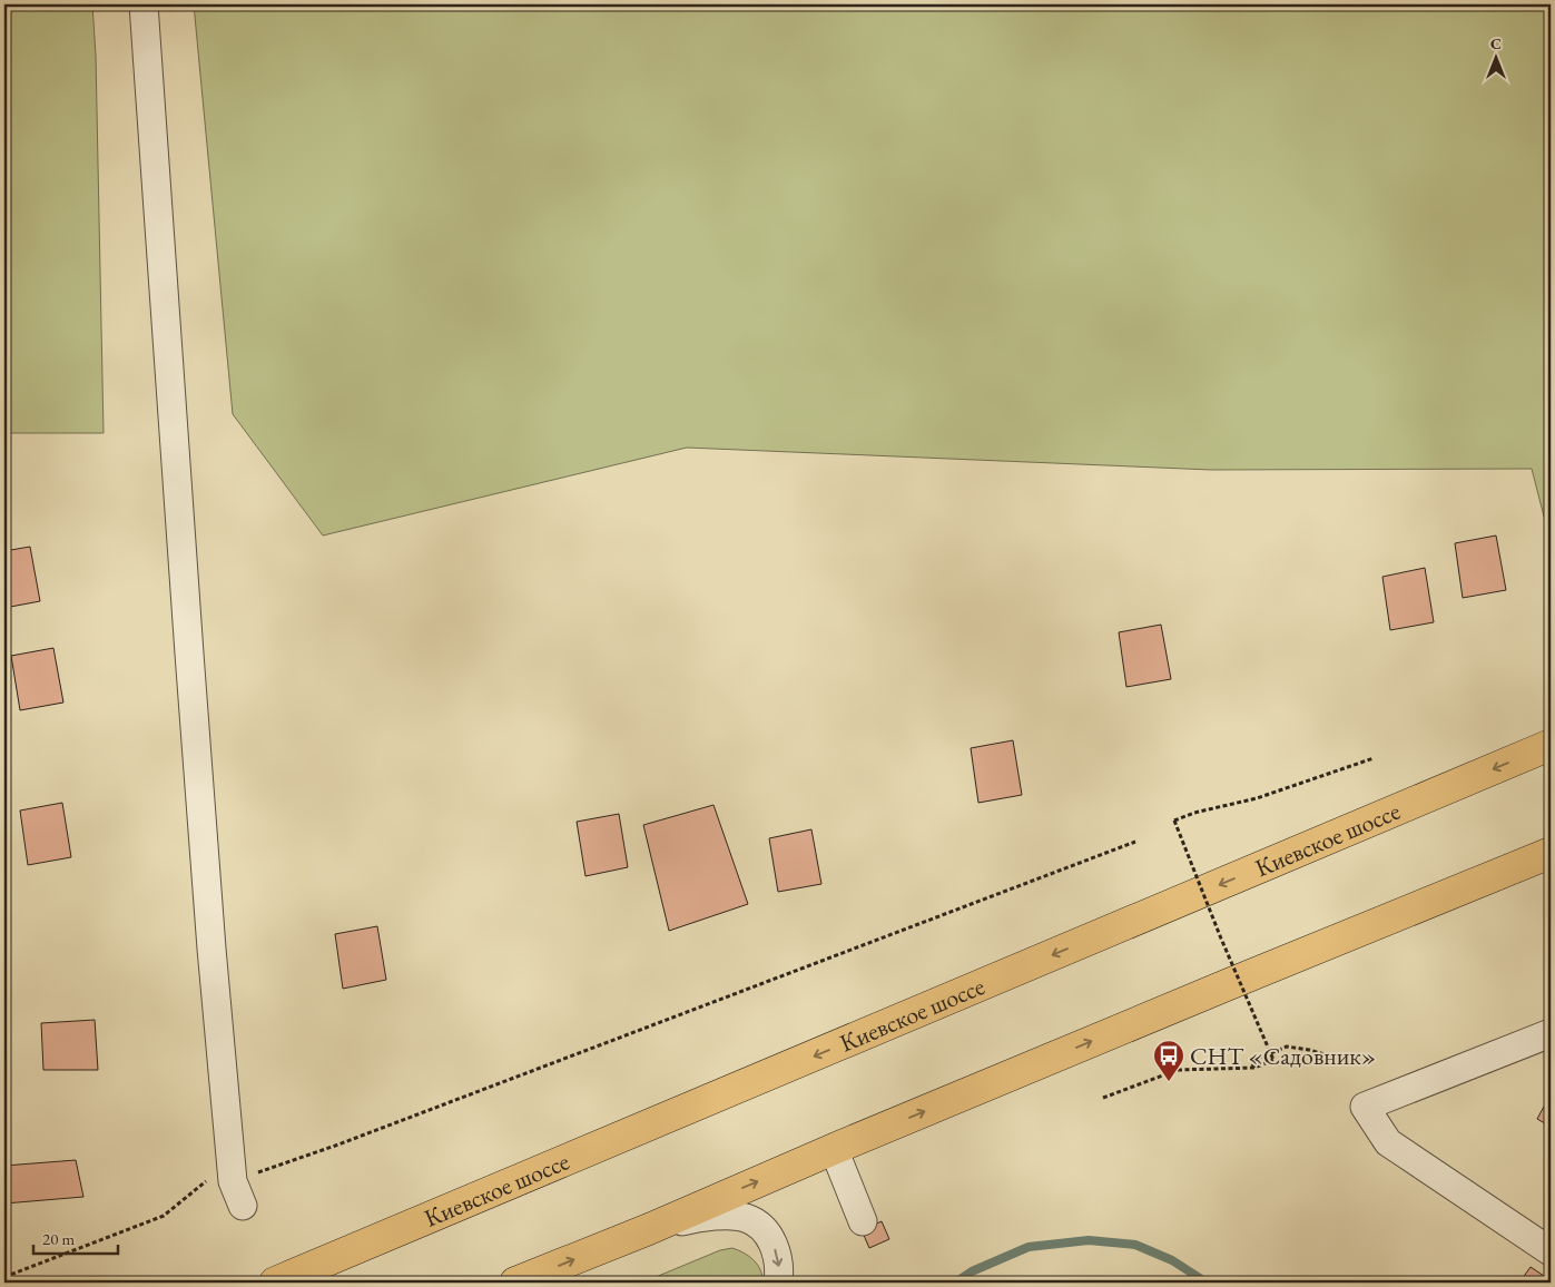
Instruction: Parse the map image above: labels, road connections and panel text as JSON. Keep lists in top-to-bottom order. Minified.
{"streets":{"highway":["Киевское шоссе"]},"places":{"bus stop":["СНТ «Садовник»"]},"scale_bar":"20 m","north":"top"}
